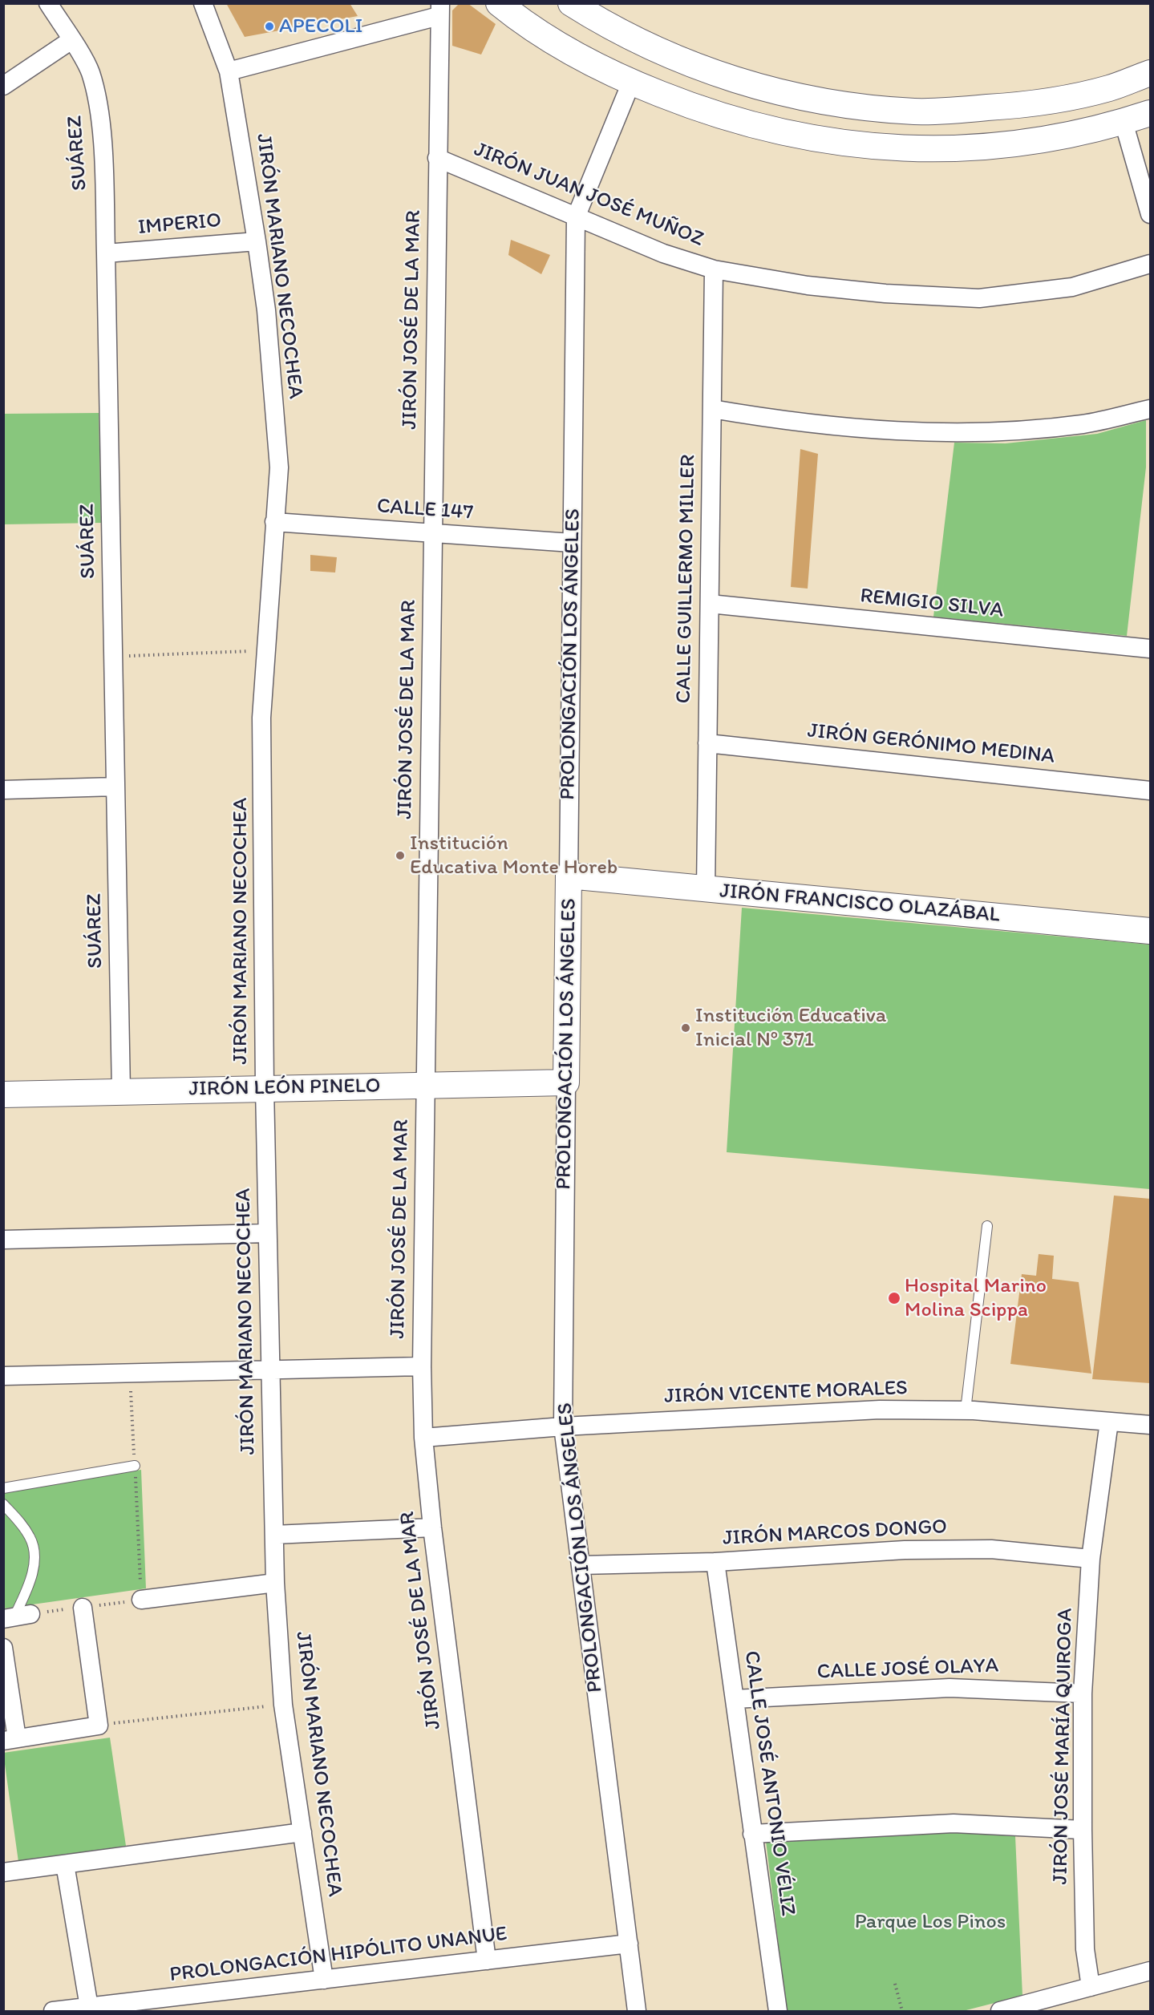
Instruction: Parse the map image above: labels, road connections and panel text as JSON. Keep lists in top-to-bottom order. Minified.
{"streets":{"street":["SUÁREZ","JIRÓN JUAN JOSÉ MUÑOZ","IMPERIO","JIRÓN MARIANO NECOCHEA","JIRÓN JOSÉ DE LA MAR","CALLE 147","CALLE GUILLERMO MILLER","REMIGIO SILVA","PROLONGACIÓN LOS ÁNGELES","JIRÓN GERÓNIMO MEDINA","JIRÓN FRANCISCO OLAZÁBAL","JIRÓN LEÓN PINELO","JIRÓN VICENTE MORALES","JIRÓN MARCOS DONGO","CALLE JOSÉ OLAYA","JIRÓN JOSÉ MARÍA QUIROGA","CALLE JOSÉ ANTONIO VÉLIZ","PROLONGACIÓN HIPÓLITO UNANUE"]},"crossings":[["SUÁREZ","IMPERIO"],["SUÁREZ","JIRÓN LEÓN PINELO"],["JIRÓN JUAN JOSÉ MUÑOZ","JIRÓN JOSÉ DE LA MAR"],["JIRÓN JUAN JOSÉ MUÑOZ","CALLE GUILLERMO MILLER"],["JIRÓN JUAN JOSÉ MUÑOZ","PROLONGACIÓN LOS ÁNGELES"],["IMPERIO","JIRÓN MARIANO NECOCHEA"],["JIRÓN MARIANO NECOCHEA","CALLE 147"],["JIRÓN MARIANO NECOCHEA","JIRÓN LEÓN PINELO"],["JIRÓN MARIANO NECOCHEA","PROLONGACIÓN HIPÓLITO UNANUE"],["JIRÓN JOSÉ DE LA MAR","CALLE 147"],["JIRÓN JOSÉ DE LA MAR","JIRÓN LEÓN PINELO"],["JIRÓN JOSÉ DE LA MAR","JIRÓN VICENTE MORALES"],["JIRÓN JOSÉ DE LA MAR","PROLONGACIÓN HIPÓLITO UNANUE"],["CALLE 147","PROLONGACIÓN LOS ÁNGELES"],["CALLE GUILLERMO MILLER","REMIGIO SILVA"],["CALLE GUILLERMO MILLER","JIRÓN GERÓNIMO MEDINA"],["CALLE GUILLERMO MILLER","JIRÓN FRANCISCO OLAZÁBAL"],["PROLONGACIÓN LOS ÁNGELES","JIRÓN FRANCISCO OLAZÁBAL"],["PROLONGACIÓN LOS ÁNGELES","JIRÓN LEÓN PINELO"],["PROLONGACIÓN LOS ÁNGELES","JIRÓN VICENTE MORALES"],["PROLONGACIÓN LOS ÁNGELES","JIRÓN MARCOS DONGO"],["PROLONGACIÓN LOS ÁNGELES","PROLONGACIÓN HIPÓLITO UNANUE"],["JIRÓN VICENTE MORALES","JIRÓN JOSÉ MARÍA QUIROGA"],["JIRÓN MARCOS DONGO","JIRÓN JOSÉ MARÍA QUIROGA"],["JIRÓN MARCOS DONGO","CALLE JOSÉ ANTONIO VÉLIZ"],["CALLE JOSÉ OLAYA","JIRÓN JOSÉ MARÍA QUIROGA"],["CALLE JOSÉ OLAYA","CALLE JOSÉ ANTONIO VÉLIZ"]],"parks":["Parque Los Pinos"],"places":["APECOLI","Institución Educativa Monte Horeb","Institución Educativa Inicial Nº 371","Hospital Marino Molina Scippa"]}
